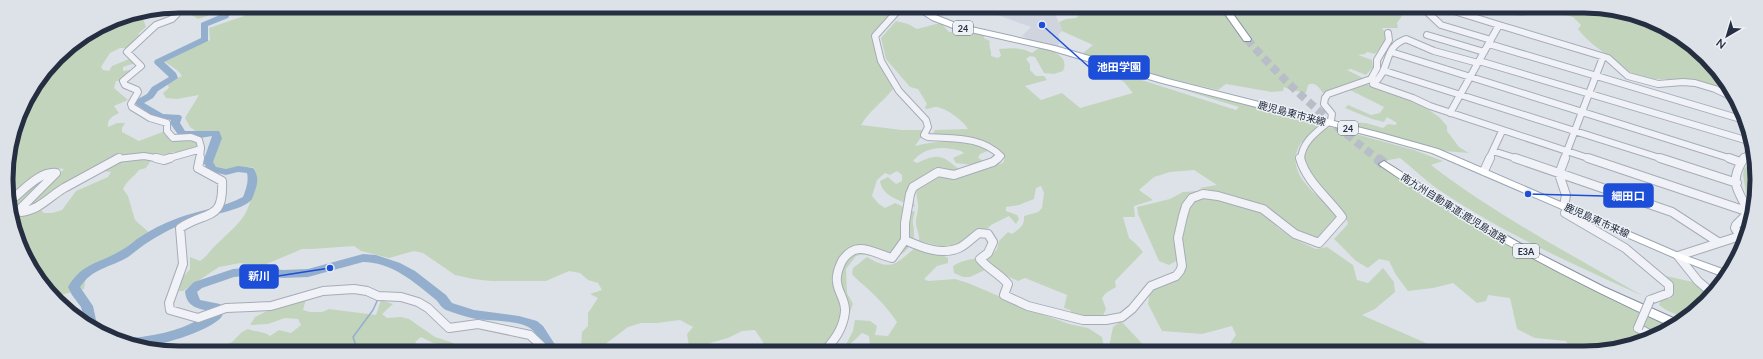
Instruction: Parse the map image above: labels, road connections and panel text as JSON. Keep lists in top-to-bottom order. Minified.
{"streets":{"highway":["南九州自動車道;鹿児島道路","E3A"],"main road":["24","鹿児島東市来線"]},"places":["池田学園","細田口","新川"],"north":"bottom left"}
